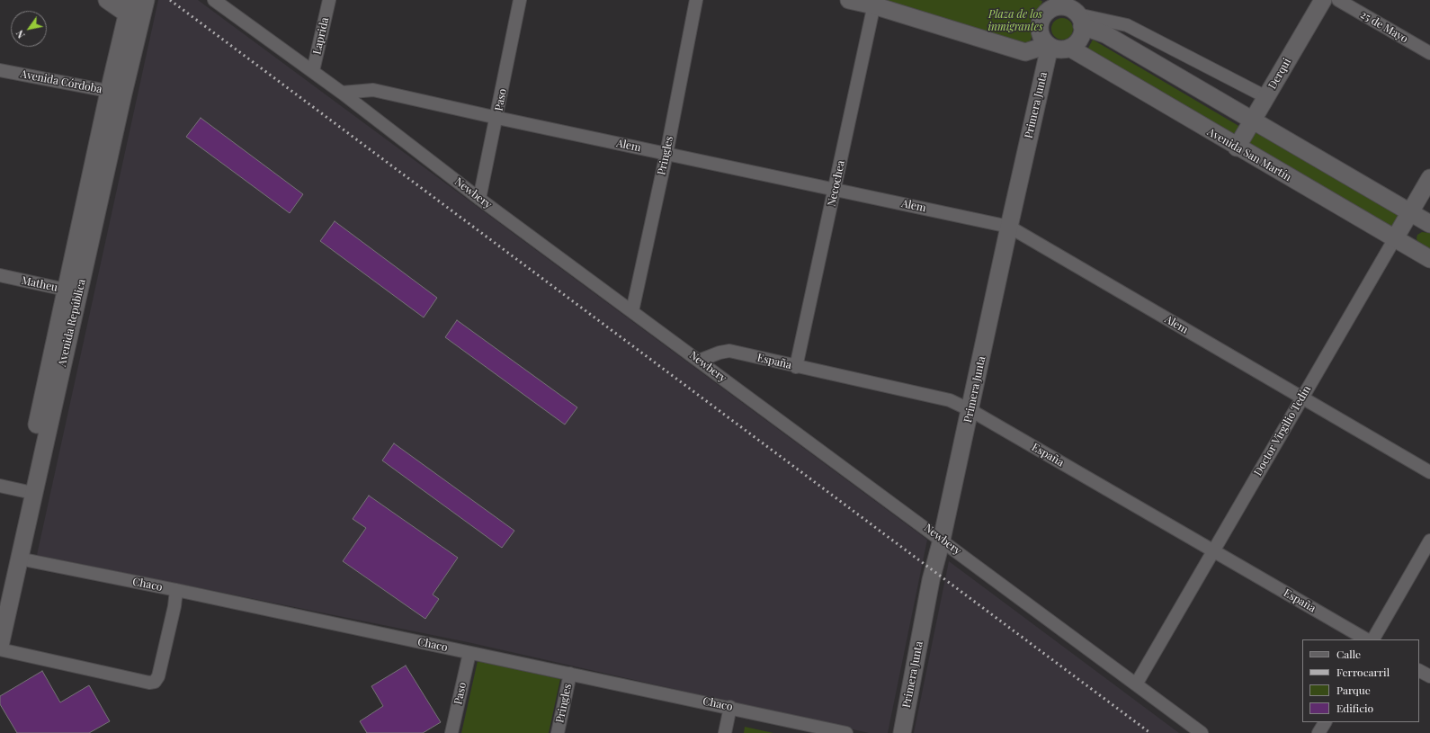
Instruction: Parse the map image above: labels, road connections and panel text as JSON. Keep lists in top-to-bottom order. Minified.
{"streets":{"main road":["Derqui","Primera Junta","Avenida San Martín","Avenida República","Doctor Virgilio Tedín"],"street":["25 de Mayo","Laprida","Avenida Córdoba","Paso","Alem","Pringles","Necochea","Newbery","Matheu","España","Chaco"]},"crossings":[["Laprida","Newbery"],["Derqui","Avenida San Martín"],["Avenida Córdoba","Avenida República"],["Paso","Alem"],["Paso","Newbery"],["Paso","Chaco"],["Primera Junta","Alem"],["Primera Junta","Avenida San Martín"],["Primera Junta","Newbery"],["Primera Junta","España"],["Alem","Pringles"],["Alem","Necochea"],["Alem","Newbery"],["Alem","Doctor Virgilio Tedín"],["Avenida San Martín","Doctor Virgilio Tedín"],["Pringles","Newbery"],["Pringles","Chaco"],["Necochea","España"],["Newbery","España"],["Newbery","Doctor Virgilio Tedín"],["Matheu","Avenida República"],["Avenida República","Chaco"],["España","Doctor Virgilio Tedín"]],"parks":["Plaza de los inmigrantes"],"legend":["Calle","Ferrocarril","Parque","Edificio"],"north":"bottom left"}
